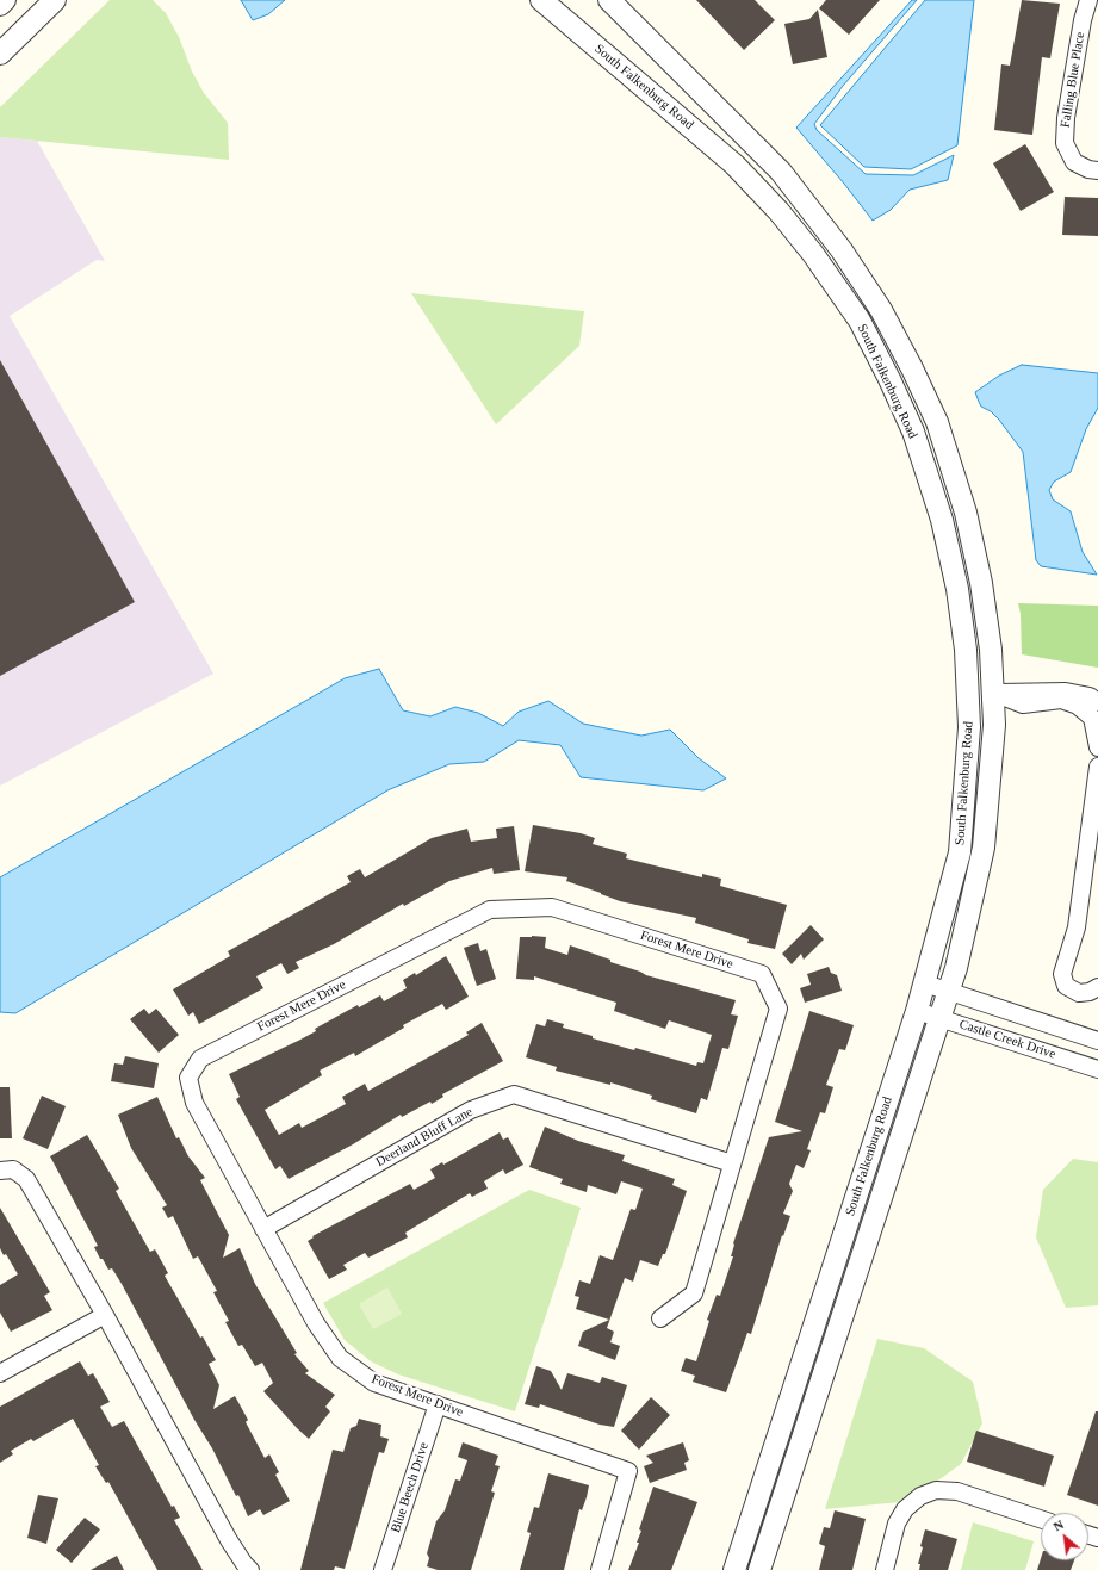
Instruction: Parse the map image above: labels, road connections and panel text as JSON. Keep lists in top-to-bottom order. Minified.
{"streets":{"street":["Falling Blue Place","South Falkenburg Road","Forest Mere Drive","Castle Creek Drive","Deerland Bluff Lane","Blue Beech Drive"]},"crossings":[["South Falkenburg Road","Castle Creek Drive"],["Forest Mere Drive","Deerland Bluff Lane"],["Forest Mere Drive","Blue Beech Drive"]],"north":"top left"}
